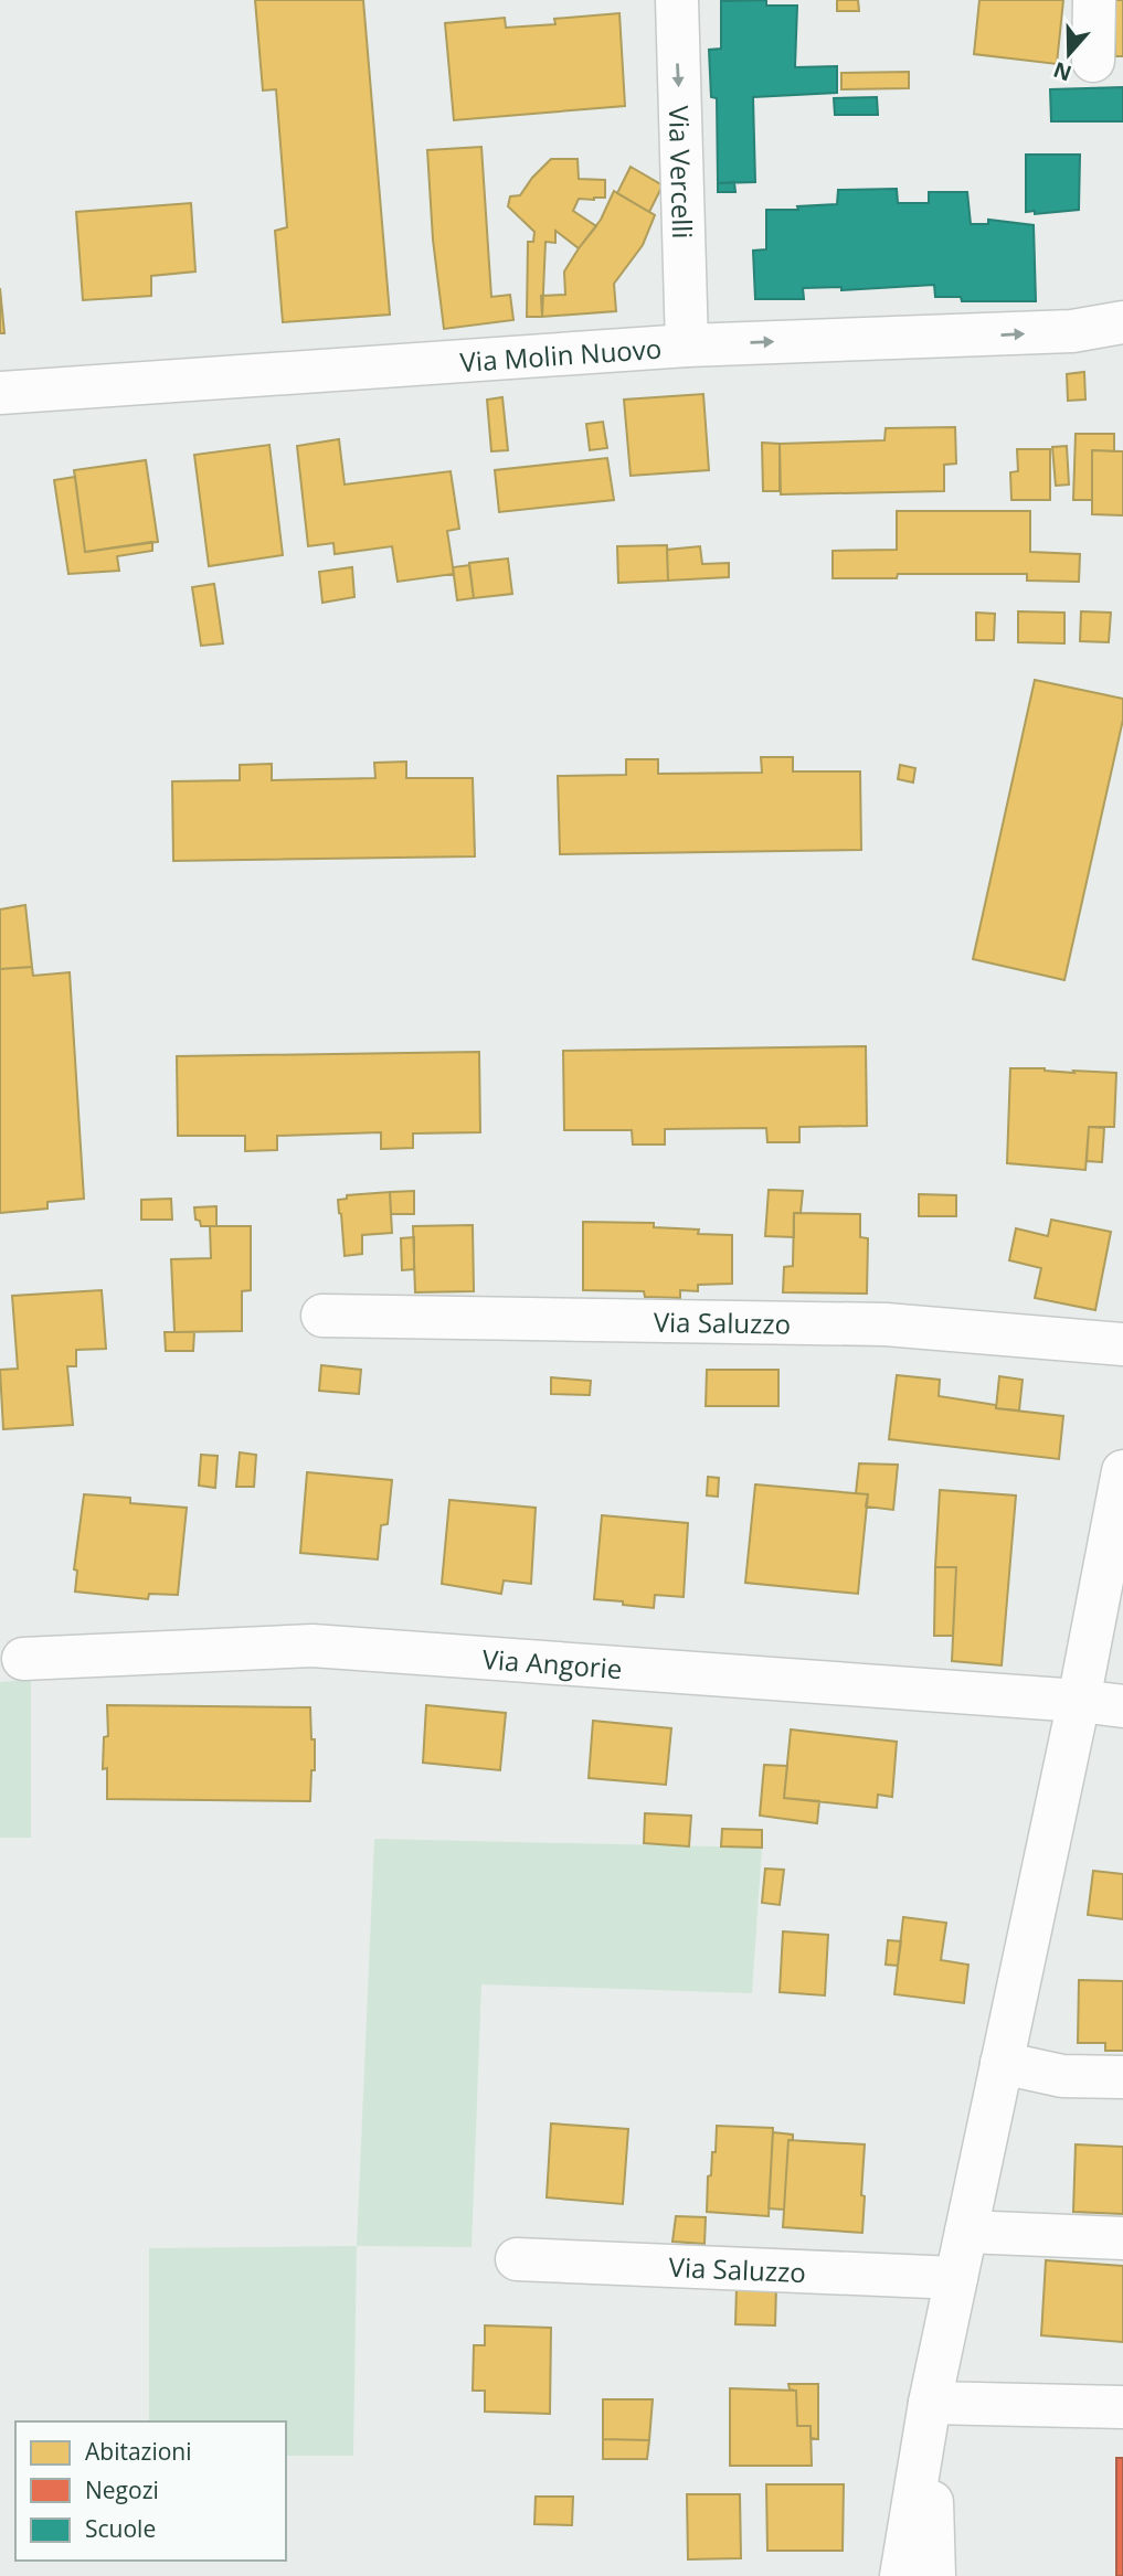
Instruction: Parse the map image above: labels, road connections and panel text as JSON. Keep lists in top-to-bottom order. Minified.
{"streets":{"street":["Via Vercelli","Via Molin Nuovo","Via Saluzzo","Via Angorie"]},"crossings":[["Via Vercelli","Via Molin Nuovo"]],"one_way":["Via Vercelli","Via Molin Nuovo"],"legend":["Abitazioni","Negozi","Scuole"],"north":"bottom"}
